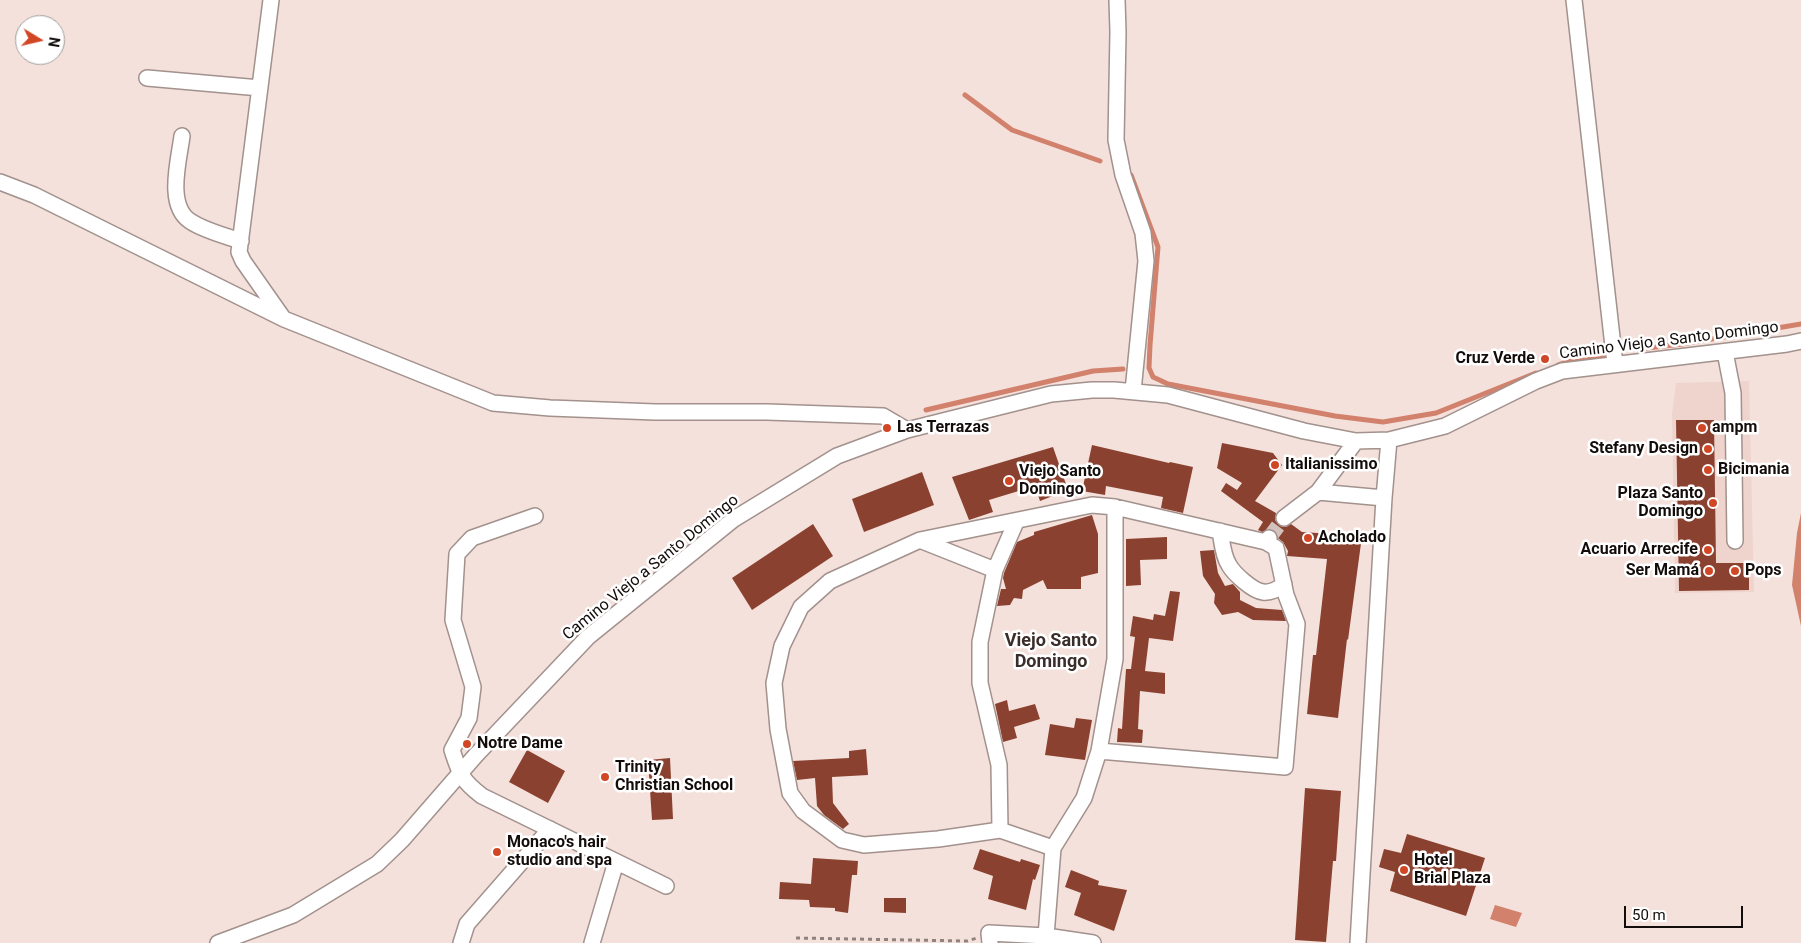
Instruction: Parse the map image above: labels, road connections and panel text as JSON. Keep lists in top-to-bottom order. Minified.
{"streets":{"street":["Camino Viejo a Santo Domingo"]},"districts":["Viejo Santo Domingo"],"places":["Cruz Verde","Las Terrazas","ampm","Stefany Design","Italianissimo","Bicimania","Viejo Santo Domingo","Plaza Santo Domingo","Acholado","Acuario Arrecife","Ser Mamá","Pops","Notre Dame","Trinity Christian School","Monaco's hair studio and spa","Hotel Brial Plaza"],"scale_bar":"50 m","north":"right"}
